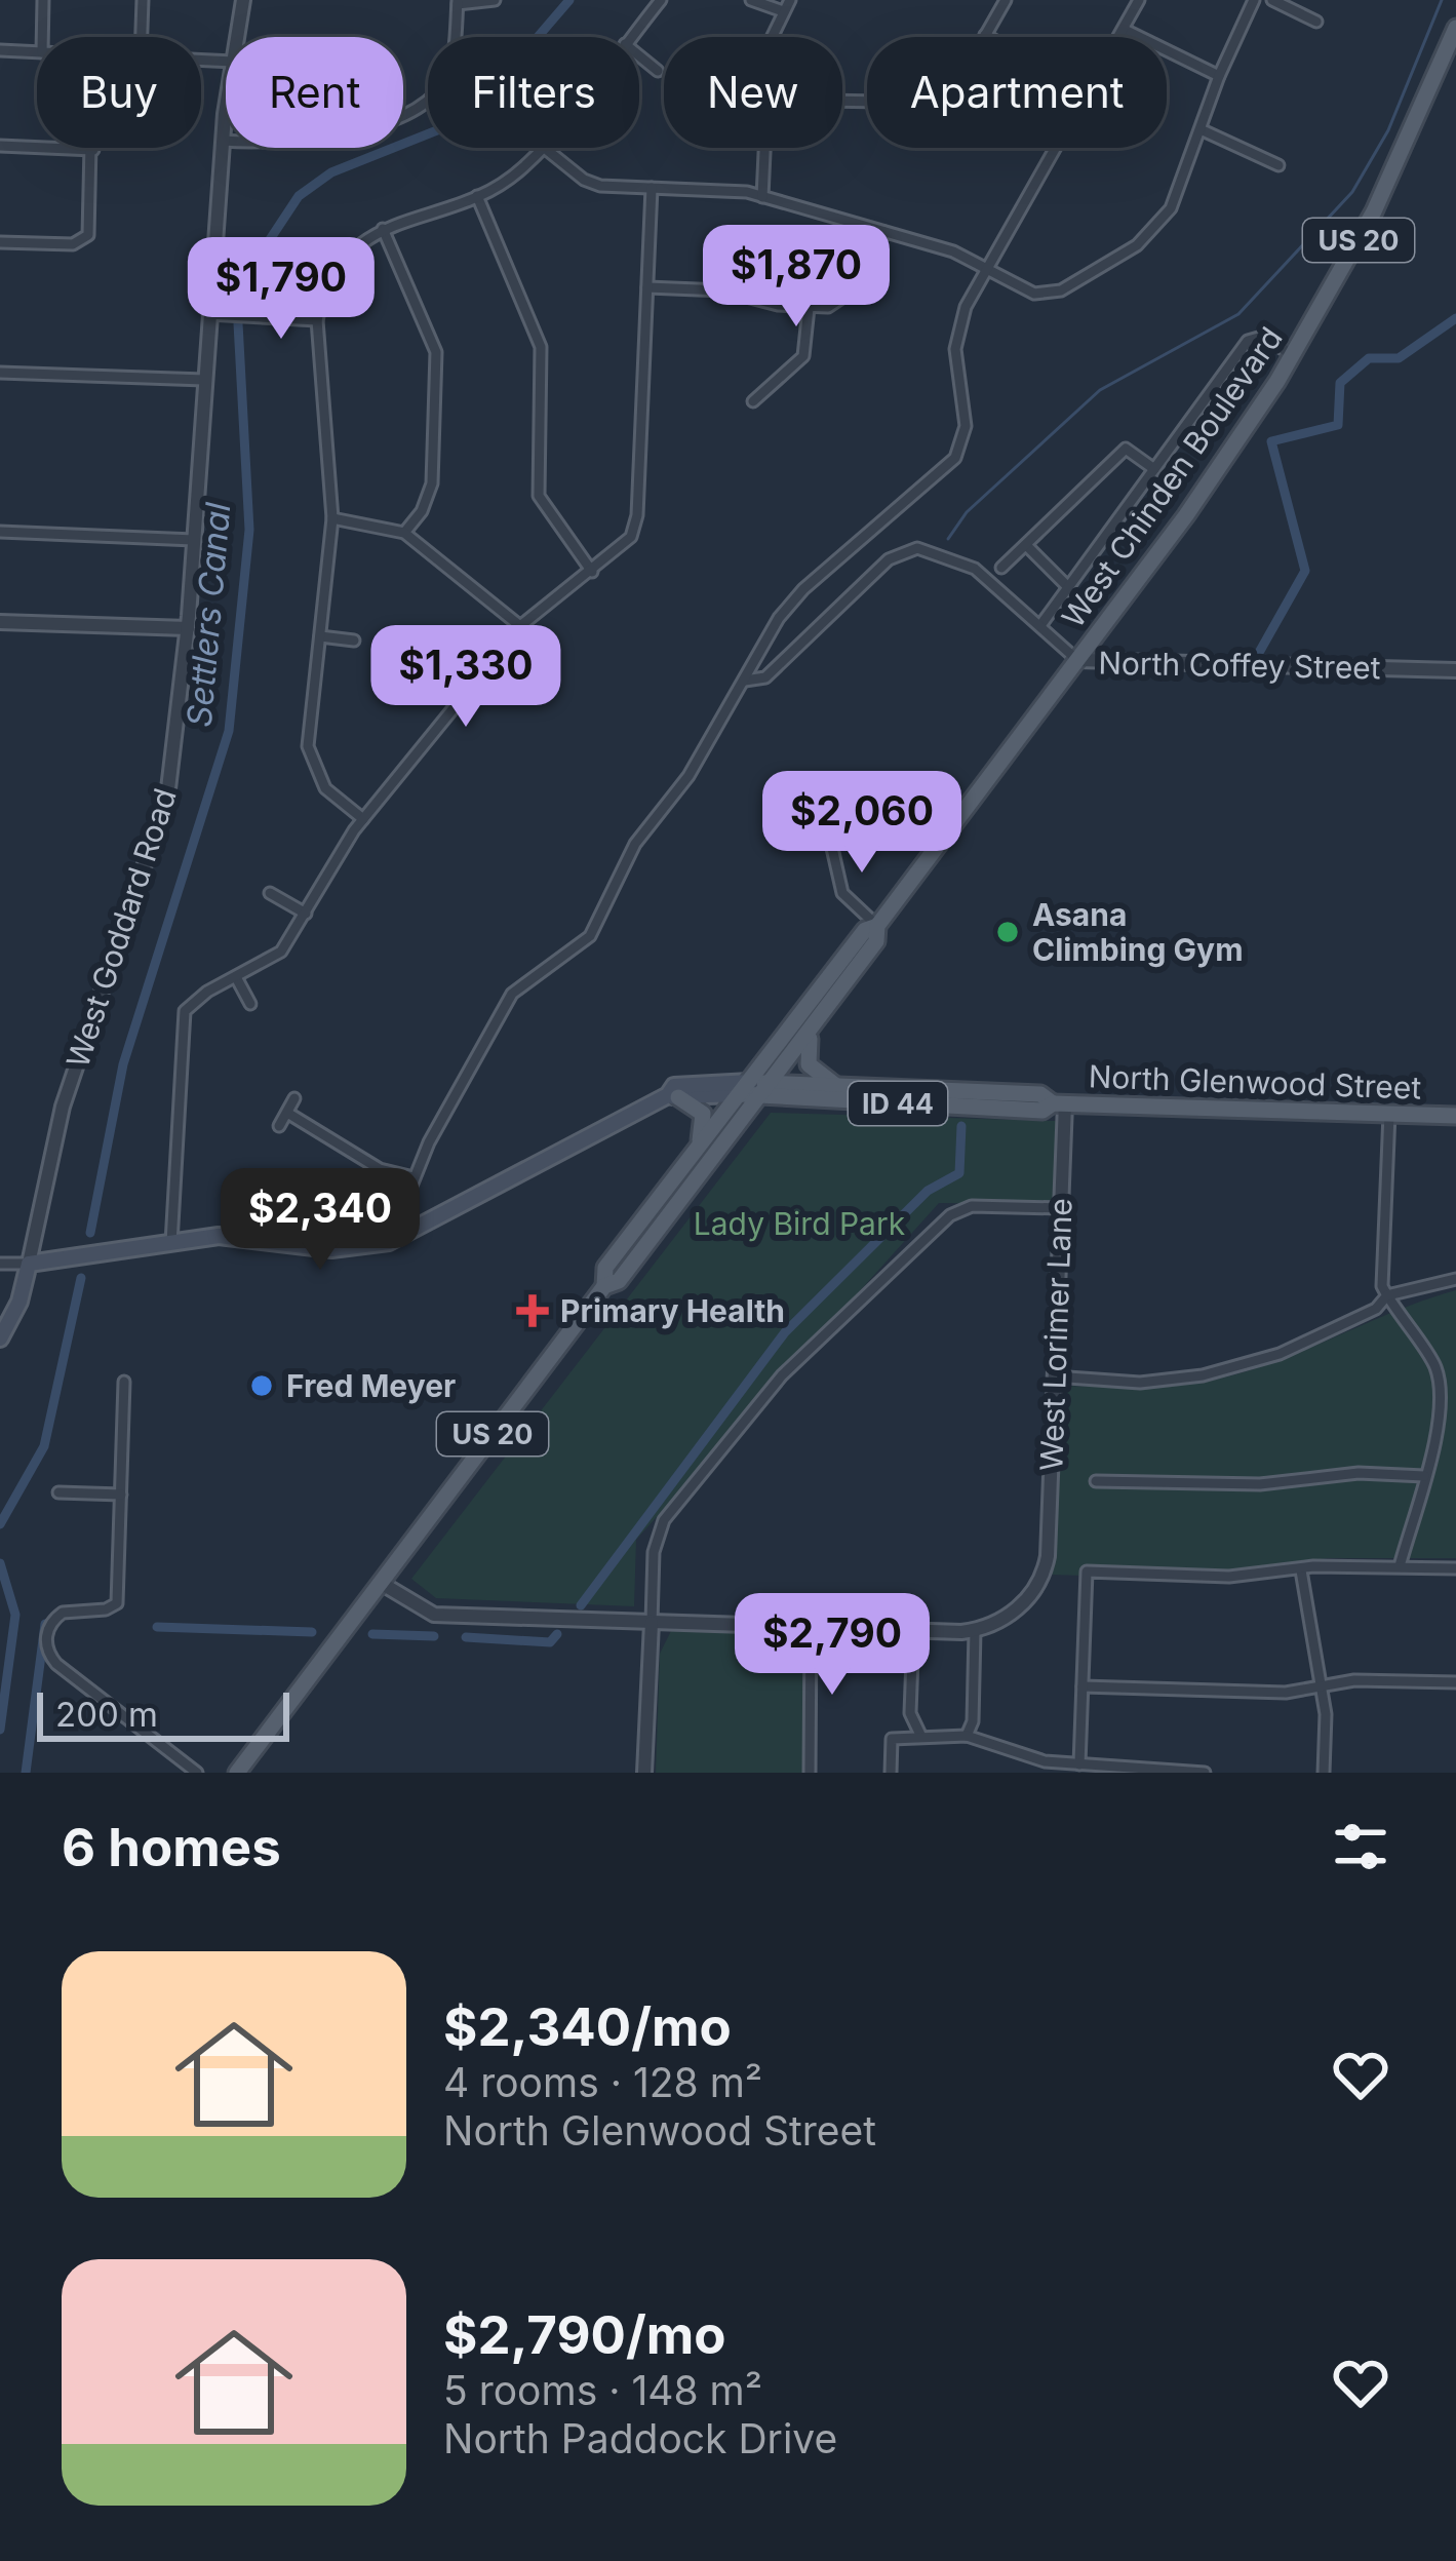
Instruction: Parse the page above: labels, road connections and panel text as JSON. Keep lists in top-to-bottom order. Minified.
{"streets":{"main road":["US 20","West Chinden Boulevard","North Glenwood Street","ID 44"],"street":["North Coffey Street","West Goddard Road","West Lorimer Lane"]},"crossings":[["West Chinden Boulevard","North Coffey Street"],["West Chinden Boulevard","North Glenwood Street"],["West Goddard Road","North Glenwood Street"],["North Glenwood Street","West Lorimer Lane"]],"water":["Settlers Canal"],"parks":["Lady Bird Park"],"places":{"other":["Asana Climbing Gym","Fred Meyer"],"health":["Primary Health"]},"scale_bar":"200 m","page":{"chip":["Buy","Rent","Filters","New","Apartment"],"price":["$1,870","$1,790","$1,330","$2,060","$2,340","$2,790"],"scale":"200 m","heading":"6 homes","list":[{"name":"$2,340/mo","note":"4 rooms · 128 m² · North Glenwood Street"},{"name":"$2,790/mo","note":"5 rooms · 148 m² · North Paddock Drive"}]}}
